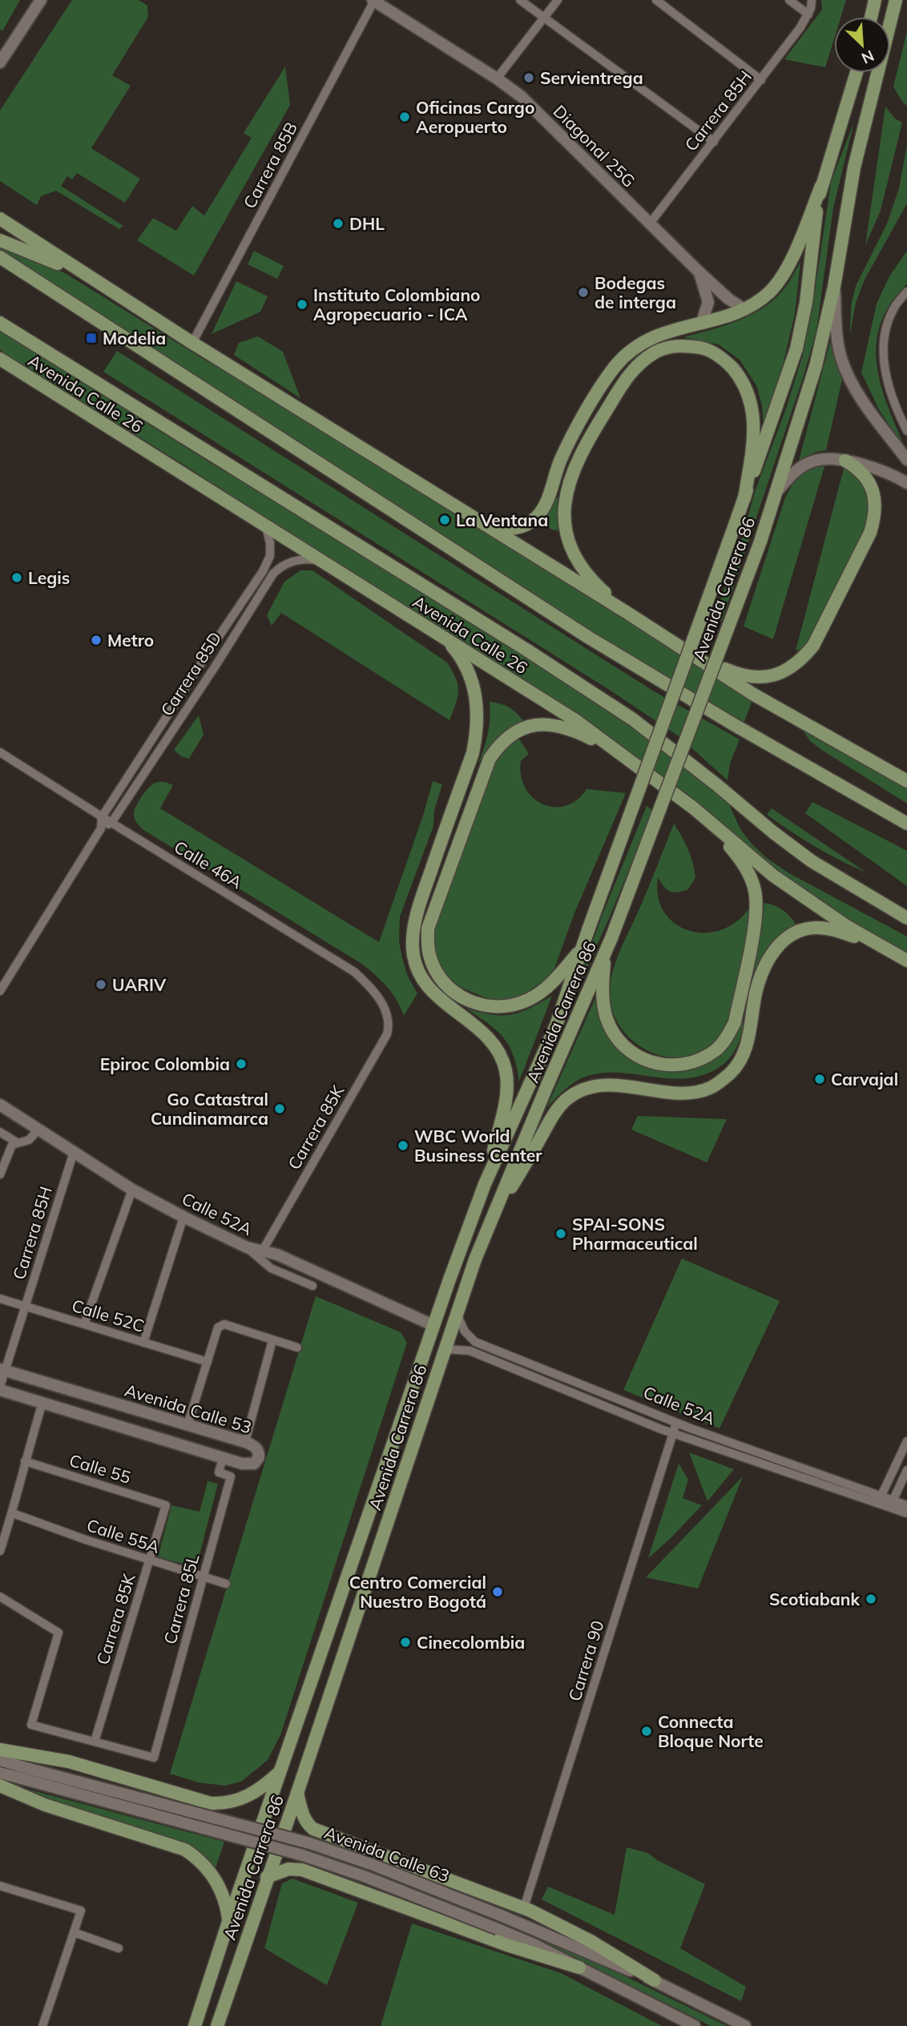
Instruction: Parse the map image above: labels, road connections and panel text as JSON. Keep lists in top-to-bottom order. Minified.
{"streets":{"main road":["Avenida Calle 26","Avenida Carrera 86"],"street":["Carrera 85H","Diagonal 25G","Carrera 85B","Carrera 85D","Calle 46A","Carrera 85K","Calle 52A","Calle 52C","Avenida Calle 53","Calle 55","Calle 55A","Carrera 85L","Carrera 90","Avenida Calle 63"]},"crossings":[["Carrera 85H","Diagonal 25G"],["Carrera 85H","Calle 52A"],["Carrera 85H","Calle 52C"],["Carrera 85H","Avenida Calle 53"],["Diagonal 25G","Carrera 85B"],["Avenida Calle 26","Carrera 85D"],["Avenida Carrera 86","Calle 52A"],["Carrera 85D","Calle 46A"],["Calle 46A","Carrera 85K"],["Carrera 85K","Calle 52A"],["Carrera 85K","Calle 55"],["Carrera 85K","Calle 55A"],["Carrera 85K","Carrera 85L"],["Calle 52A","Carrera 90"],["Avenida Calle 53","Carrera 85L"],["Calle 55A","Carrera 85L"]],"places":{"other":["Servientrega","Oficinas Cargo Aeropuerto","DHL","Bodegas de interga","Instituto Colombiano Agropecuario - ICA","La Ventana","Legis","Metro","UARIV","Epiroc Colombia","Carvajal","Go Catastral Cundinamarca","WBC World Business Center","SPAI-SONS Pharmaceutical","Centro Comercial Nuestro Bogotá","Scotiabank","Cinecolombia","Connecta Bloque Norte"],"transit":["Modelia"]},"north":"bottom right"}
